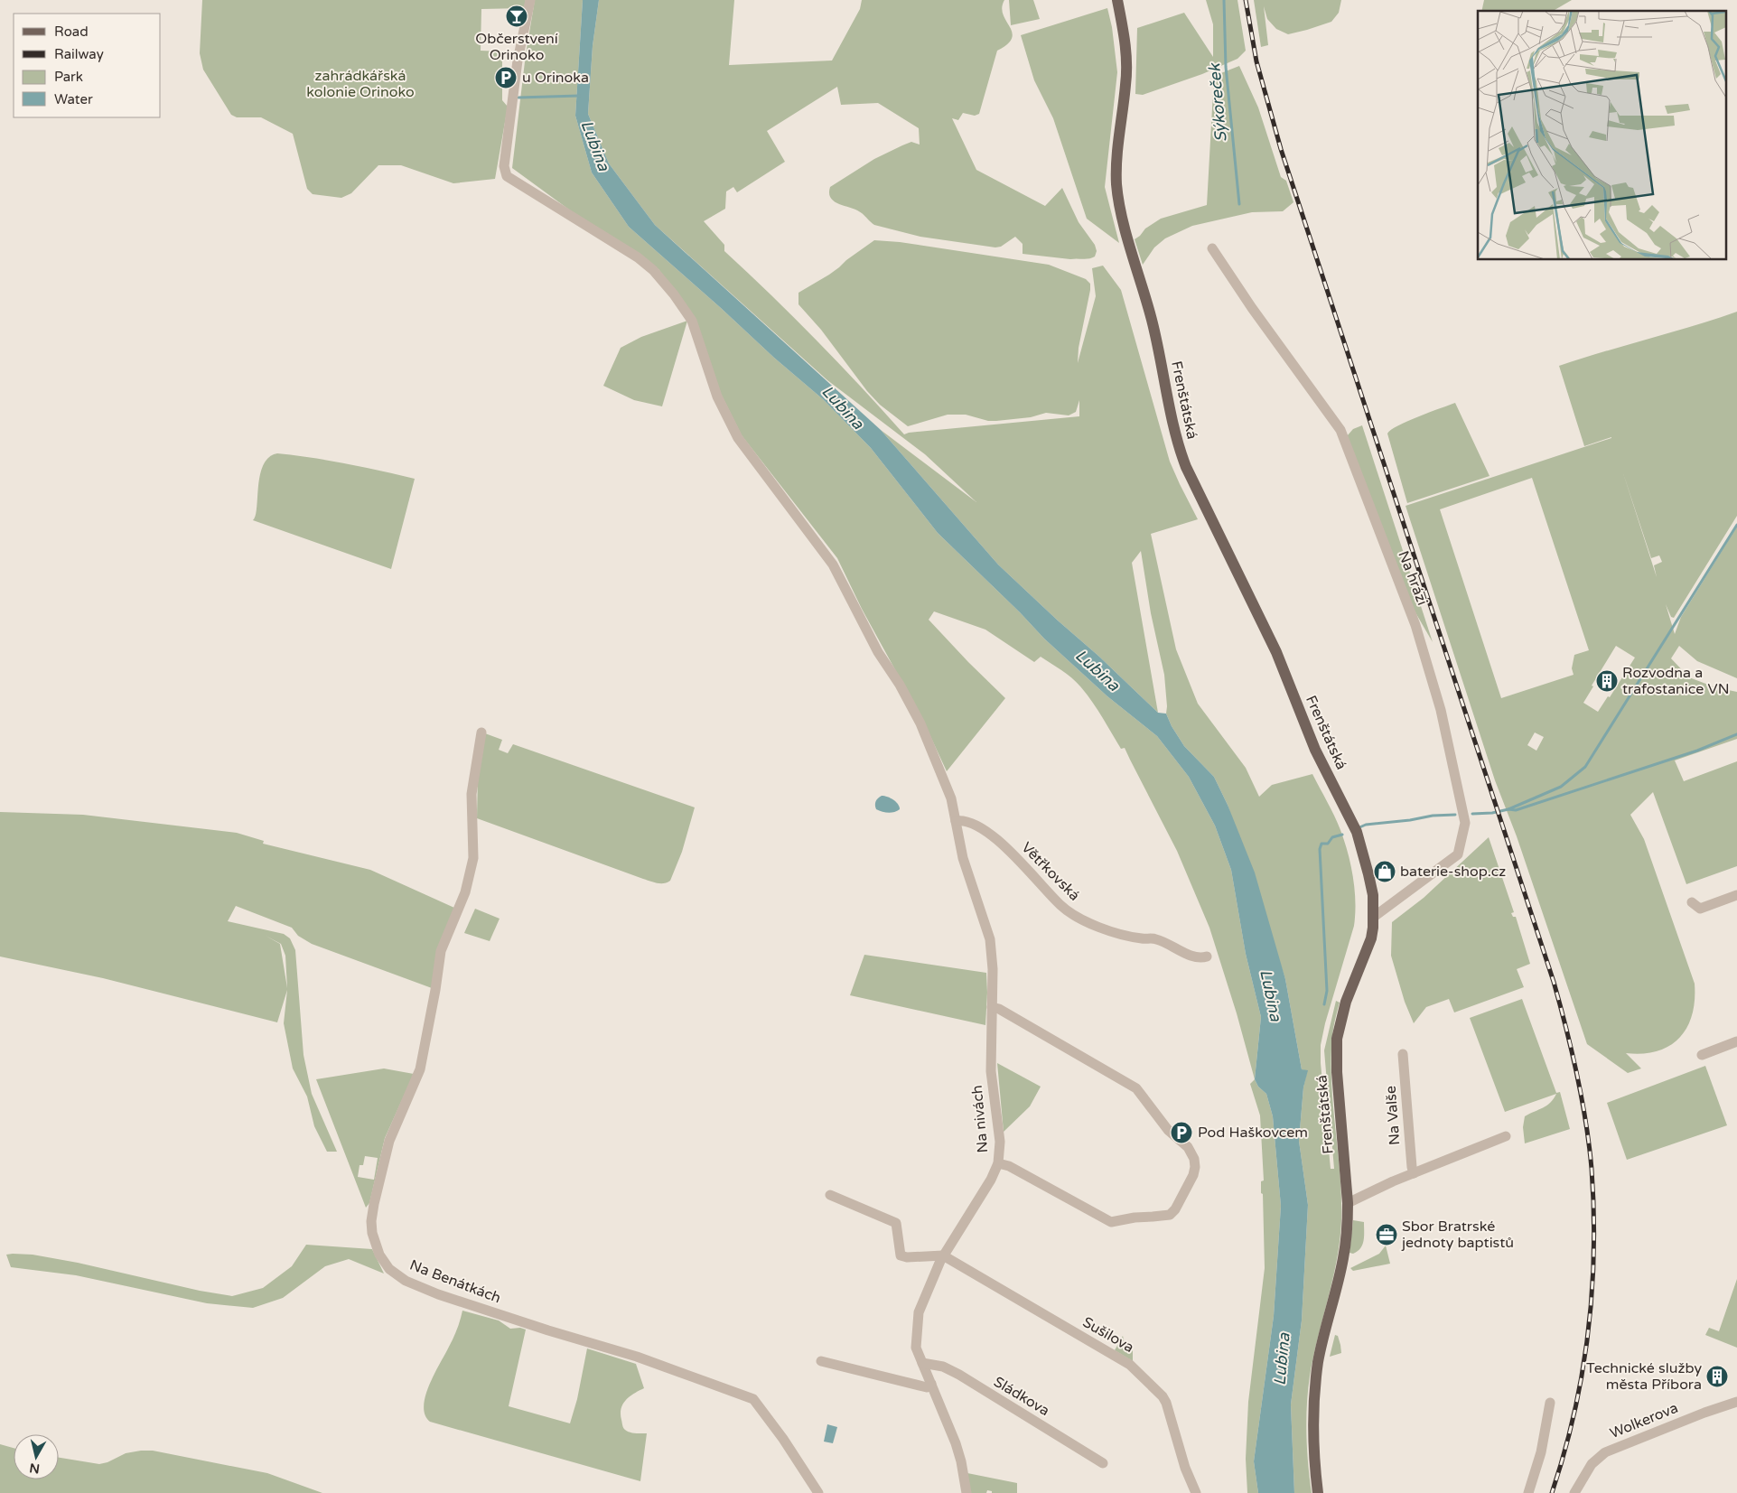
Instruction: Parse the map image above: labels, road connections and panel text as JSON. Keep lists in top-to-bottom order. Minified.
{"streets":{"main road":["Frenštátská"],"street":["Na hrázi","Větřkovská","Na Valše","Na nivách","Na Benátkách","Sušilova","Sládkova","Wolkerova"]},"crossings":[["Frenštátská","Na hrázi"],["Větřkovská","Na nivách"],["Na nivách","Sušilova"],["Na nivách","Sládkova"]],"water":["Sýkoreček","Lubina"],"parks":["zahrádkářská kolonie Orinoko"],"places":{"bar":["Občerstvení Orinoko"],"parking":["u Orinoka","Pod Haškovcem"],"building":["Rozvodna a trafostanice VN","Technické služby města Příbora"],"shop":["baterie-shop.cz"],"office":["Sbor Bratrské jednoty baptistů"]},"legend":["Road","Railway","Park","Water"],"north":"bottom"}
